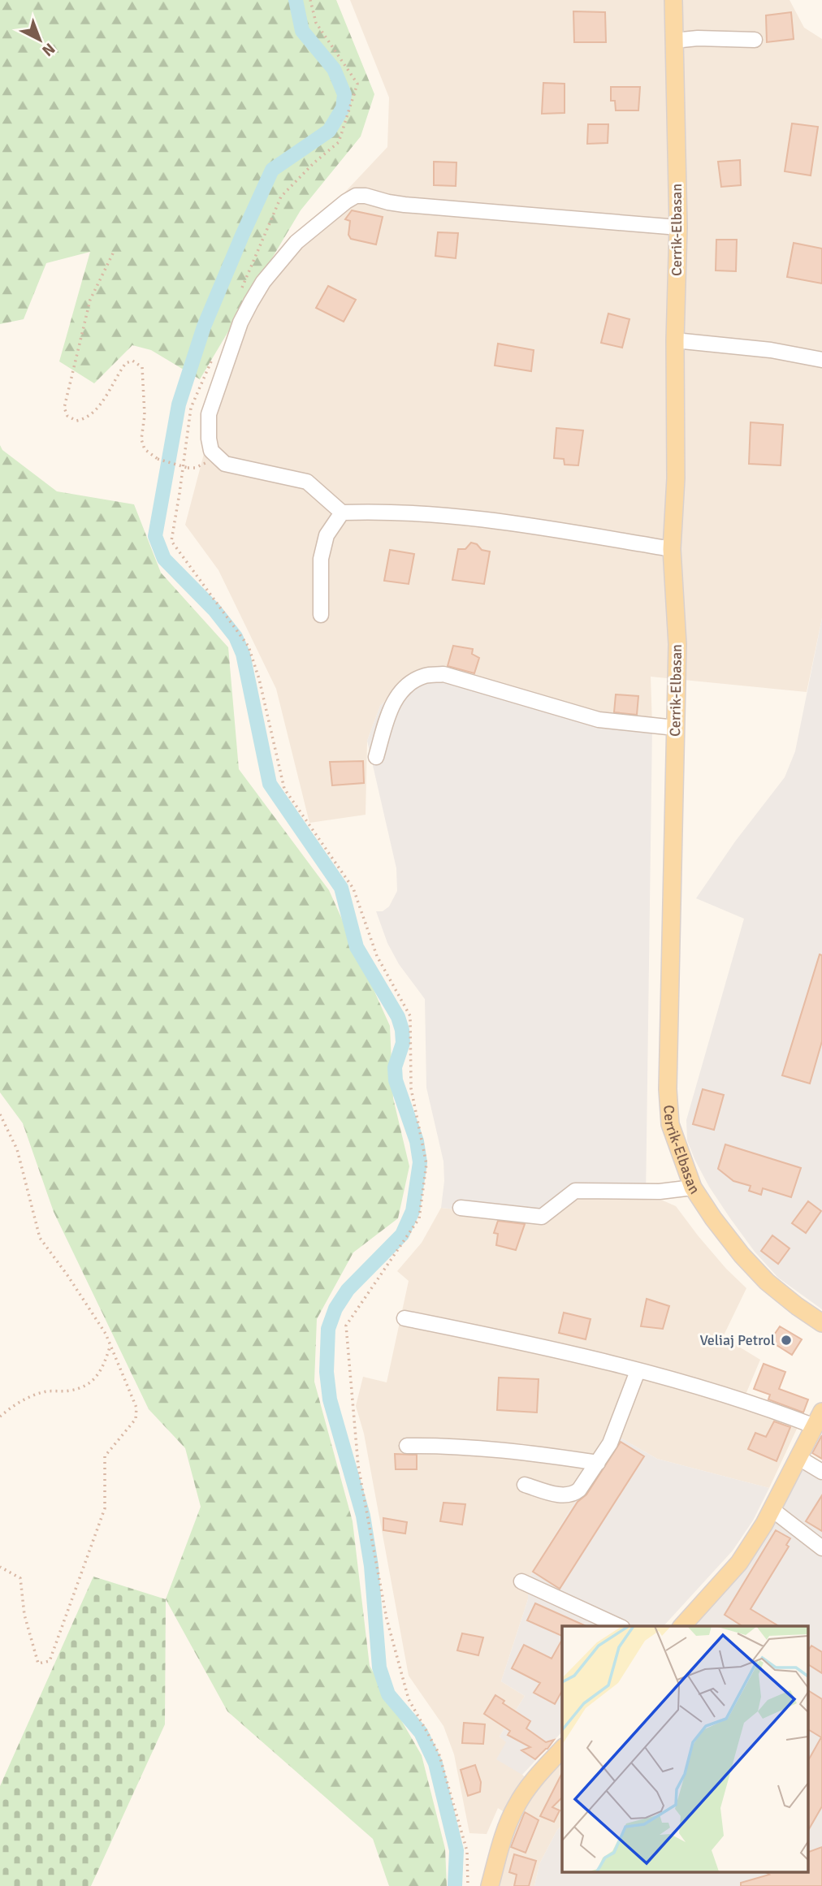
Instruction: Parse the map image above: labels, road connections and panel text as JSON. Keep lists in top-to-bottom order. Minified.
{"streets":{"main road":["Cerrik-Elbasan"]},"places":["Veliaj Petrol"],"north":"bottom right"}
